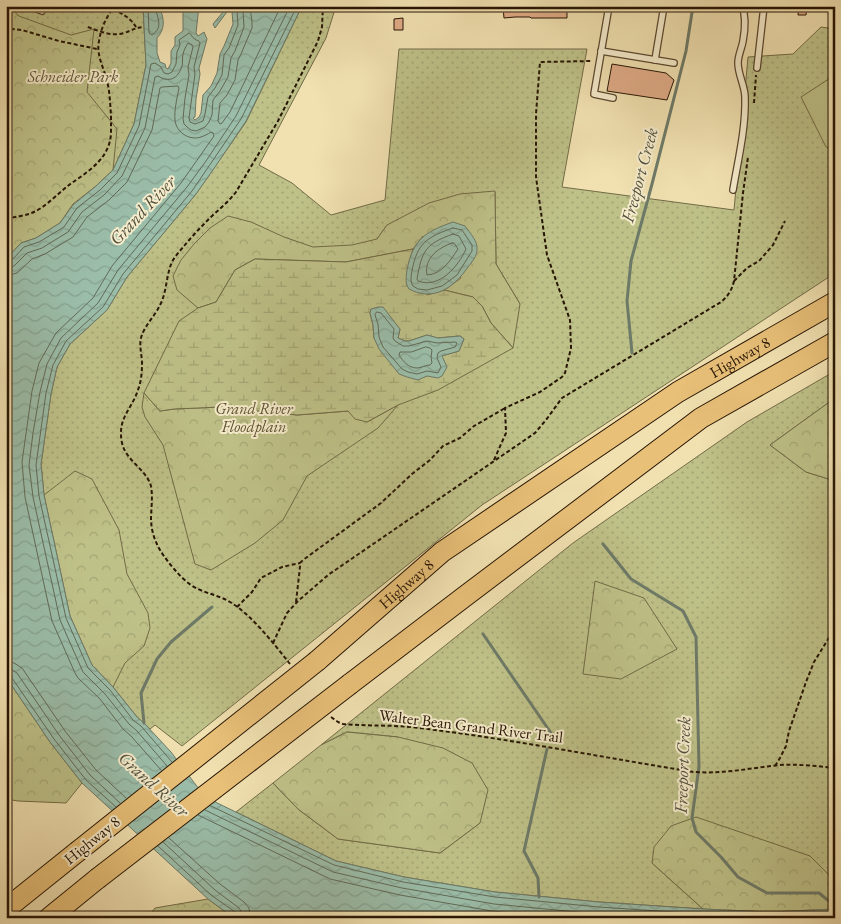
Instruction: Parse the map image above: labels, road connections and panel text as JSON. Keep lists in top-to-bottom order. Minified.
{"streets":{"highway":["Highway 8"],"path":["Walter Bean Grand River Trail"]},"water":["Freeport Creek","Grand River"],"parks":["Schneider Park","Grand River Floodplain"]}
